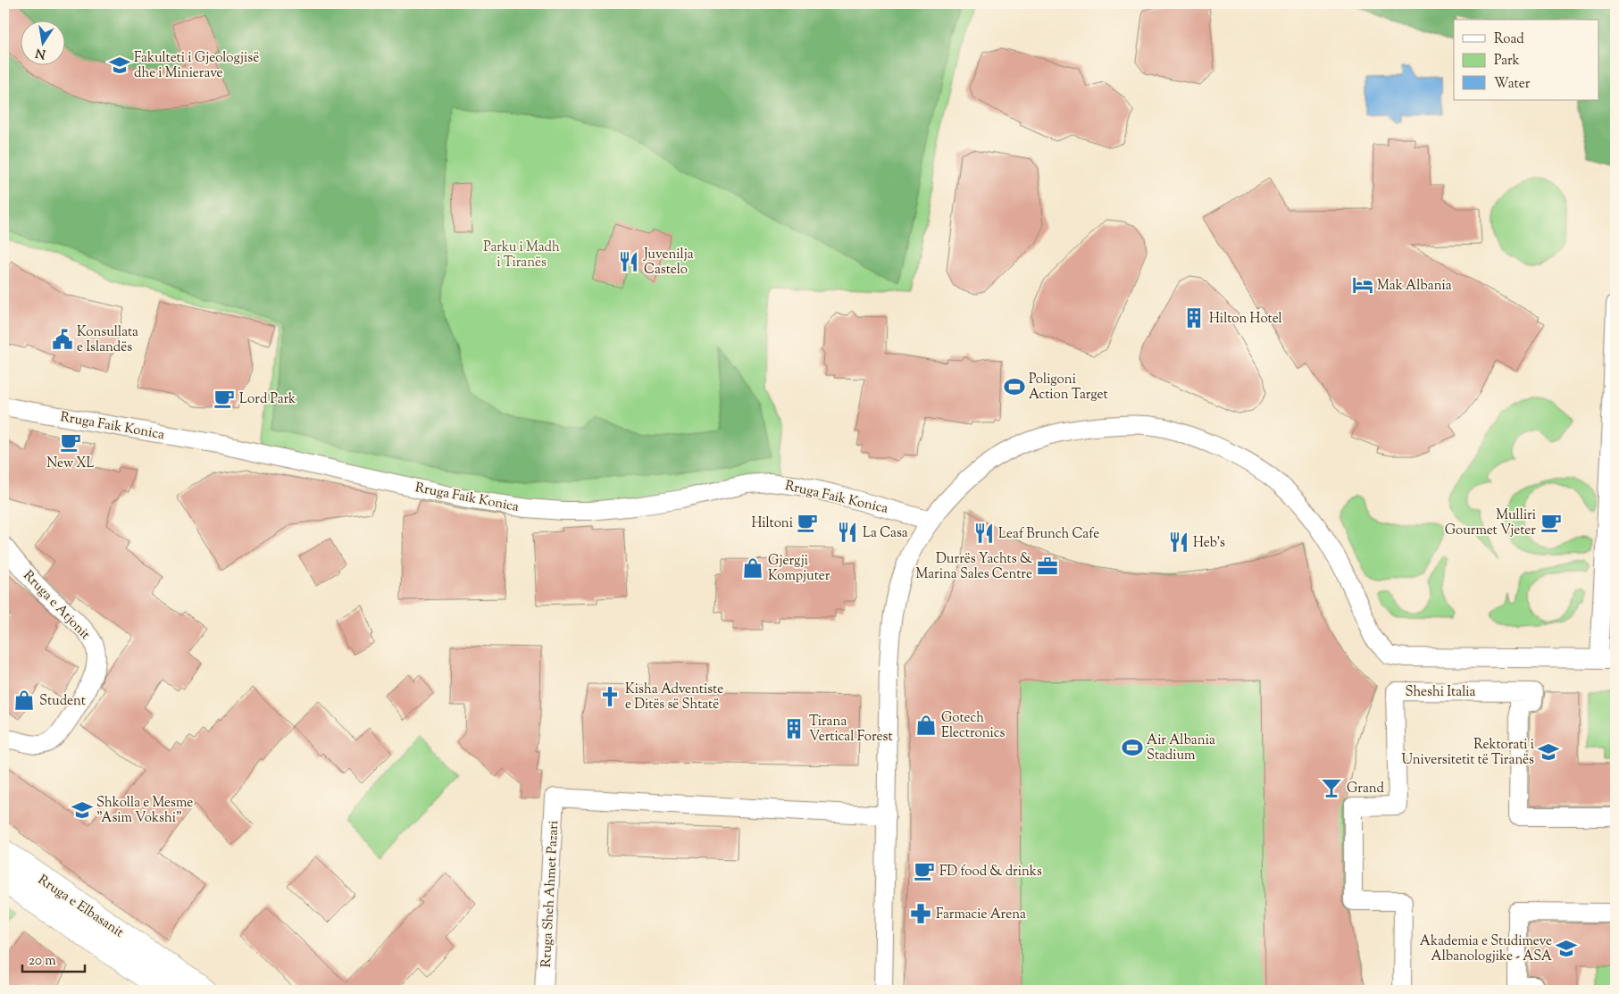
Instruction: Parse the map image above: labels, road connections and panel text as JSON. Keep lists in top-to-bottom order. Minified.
{"streets":{"main road":["Rruga e Elbasanit"],"street":["Rruga Faik Konica","Rruga e Atjonit","Sheshi Italia","Rruga Sheh Ahmet Pazari"]},"parks":["Parku i Madh i Tiranës"],"places":{"school or university":["Fakulteti i Gjeologjisë dhe i Minierave","Rektorati i Universitetit të Tiranës","Shkolla e Mesme \"Asim Vokshi\"","Akademia e Studimeve Albanologjike - ASA"],"restaurant":["Juvenilja Castelo","La Casa","Leaf Brunch Cafe","Heb's"],"hotel":["Mak Albania"],"building":["Hilton Hotel","Tirana Vertical Forest"],"public building":["Konsullata e Islandës"],"sports":["Poligoni Action Target","Air Albania Stadium"],"cafe":["Lord Park","New XL","Hiltoni","Mulliri Gourmet Vjeter","FD food & drinks"],"office":["Durrës Yachts & Marina Sales Centre"],"shop":["Gjergji Kompjuter","Student","Gotech Electronics"],"church":["Kisha Adventiste e Ditës së Shtatë"],"bar":["Grand"],"pharmacy":["Farmacie Arena"]},"legend":["Road","Park","Water"],"scale_bar":"20 m","north":"bottom"}
